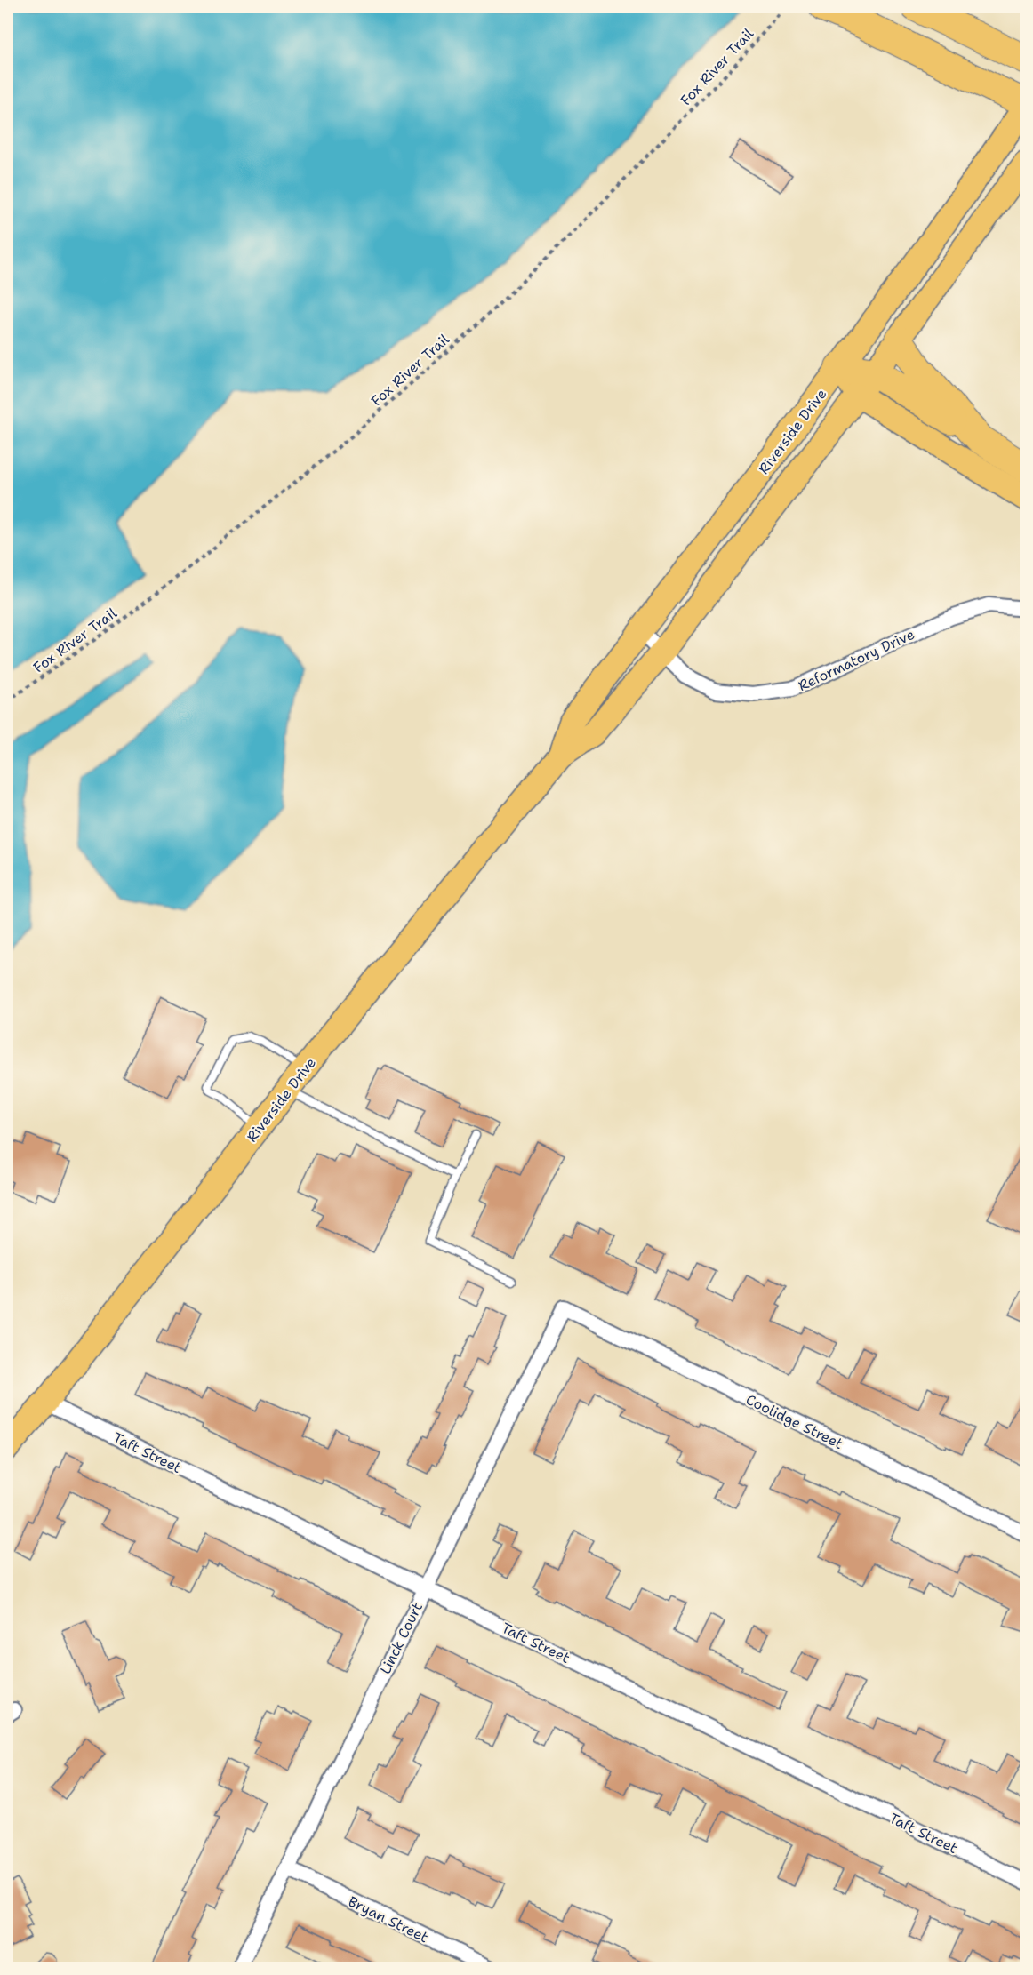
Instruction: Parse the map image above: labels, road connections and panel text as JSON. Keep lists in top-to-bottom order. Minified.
{"streets":{"main road":["Riverside Drive"],"street":["Reformatory Drive","Coolidge Street","Taft Street","Linck Court","Bryan Street"],"path":["Fox River Trail"]},"crossings":[["Riverside Drive","Reformatory Drive"],["Riverside Drive","Taft Street"],["Coolidge Street","Linck Court"],["Taft Street","Linck Court"],["Linck Court","Bryan Street"]]}
